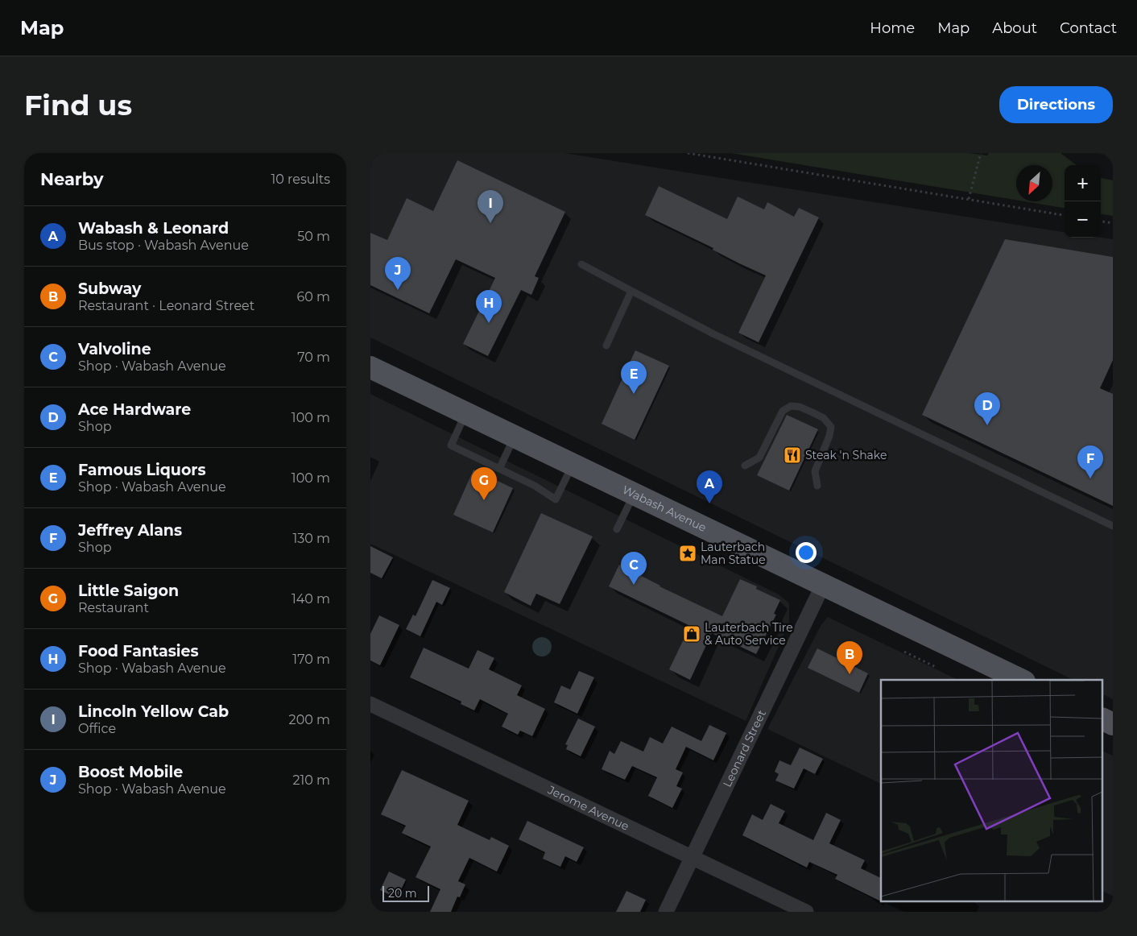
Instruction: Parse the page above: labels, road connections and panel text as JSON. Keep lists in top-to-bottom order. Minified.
{"streets":{"main road":["Wabash Avenue"],"street":["Leonard Street","Jerome Avenue"]},"crossings":[["Wabash Avenue","Leonard Street"],["Leonard Street","Jerome Avenue"]],"places":{"restaurant":["Steak 'n Shake"],"place":["Lauterbach Man Statue"],"shop":["Lauterbach Tire & Auto Service"]},"scale_bar":"20 m","north":"bottom left","page":{"header":"Map","nav":["Home","Map","About","Contact"],"buttons":"Directions","title":"Find us","heading":["Nearby","10 results"],"map_buttons":["+","−"],"pins":["I","J","H","E","D","F","G","A","C","B"],"list":[{"mark":"A","name":"Wabash & Leonard","note":"Bus stop · Wabash Avenue","value":"50 m"},{"mark":"B","name":"Subway","note":"Restaurant · Leonard Street","value":"60 m"},{"mark":"C","name":"Valvoline","note":"Shop · Wabash Avenue","value":"70 m"},{"mark":"D","name":"Ace Hardware","note":"Shop","value":"100 m"},{"mark":"E","name":"Famous Liquors","note":"Shop · Wabash Avenue","value":"100 m"},{"mark":"F","name":"Jeffrey Alans","note":"Shop","value":"130 m"},{"mark":"G","name":"Little Saigon","note":"Restaurant","value":"140 m"},{"mark":"H","name":"Food Fantasies","note":"Shop · Wabash Avenue","value":"170 m"},{"mark":"I","name":"Lincoln Yellow Cab","note":"Office","value":"200 m"},{"mark":"J","name":"Boost Mobile","note":"Shop · Wabash Avenue","value":"210 m"}],"scale":"20 m"}}
